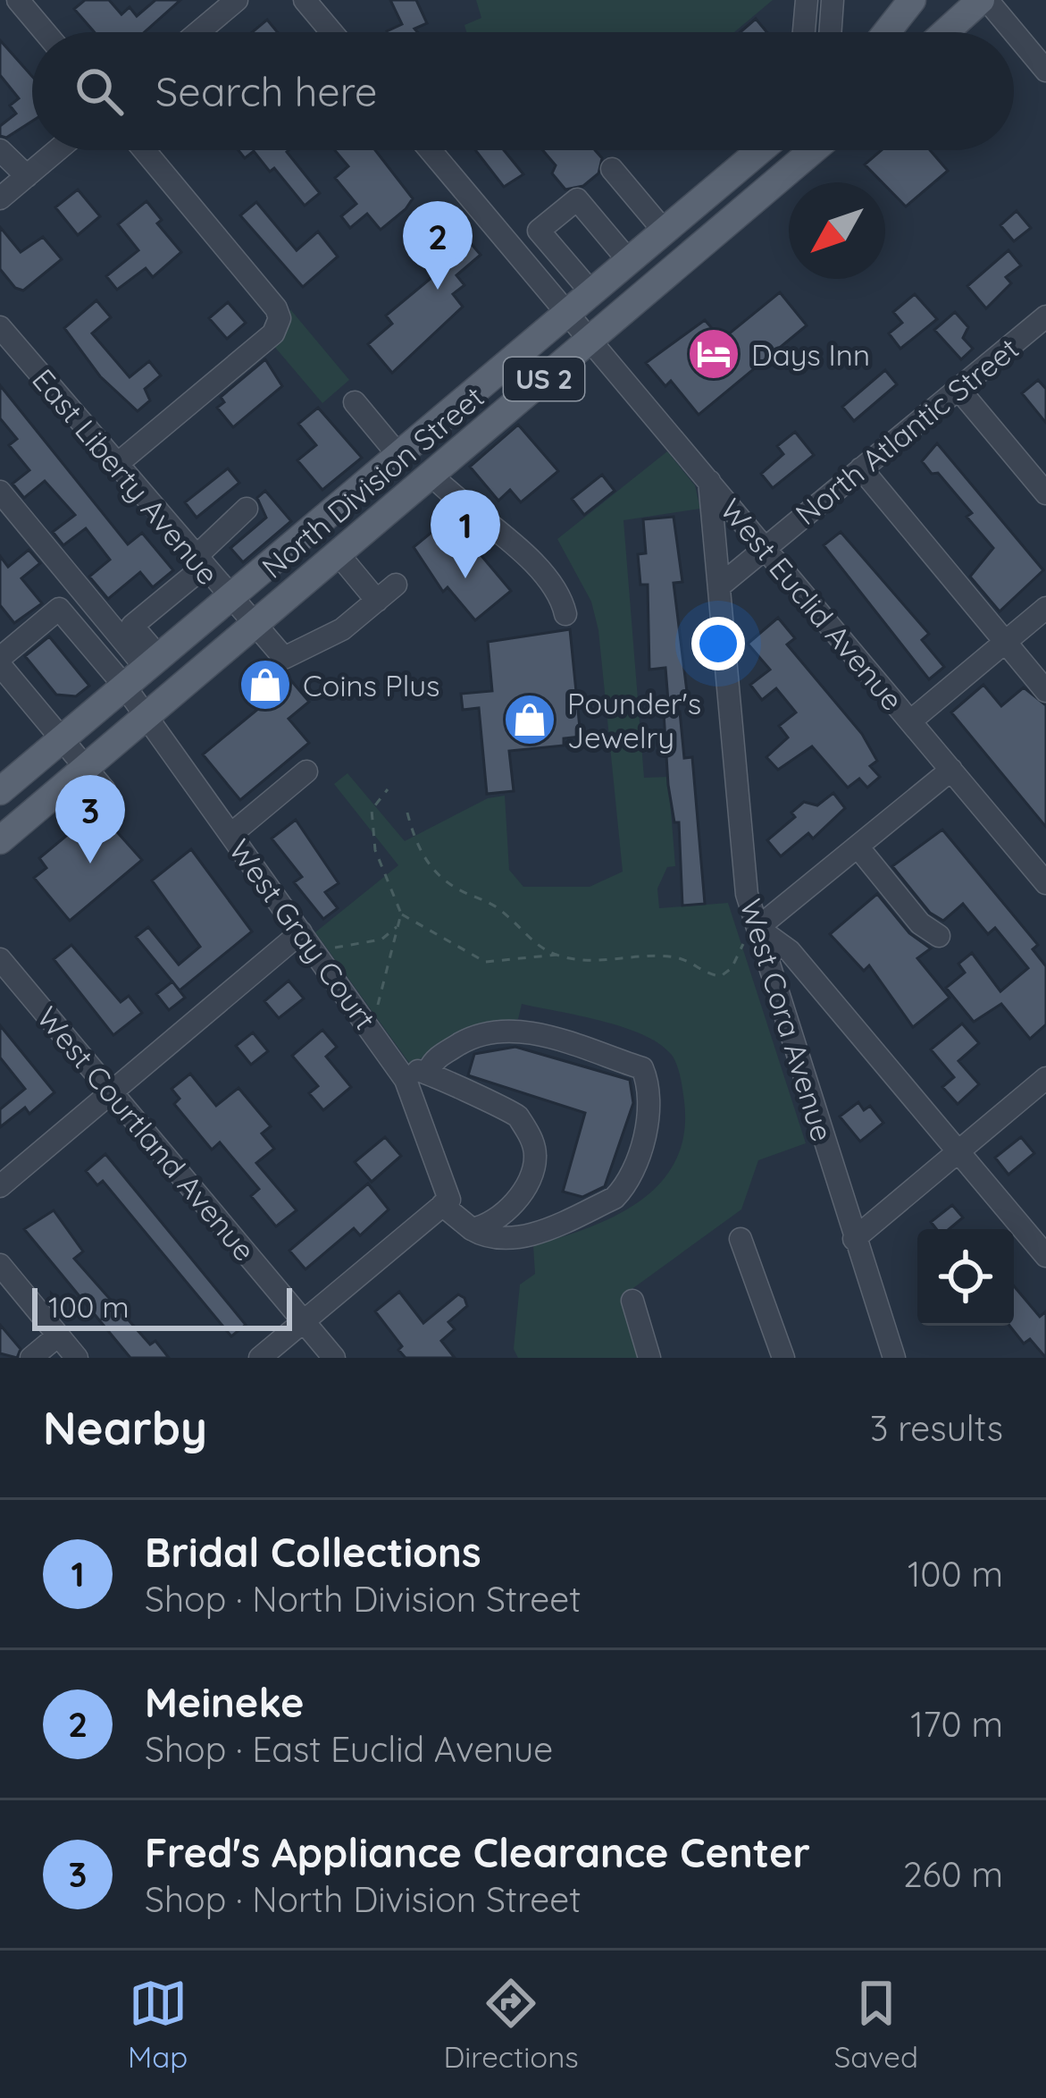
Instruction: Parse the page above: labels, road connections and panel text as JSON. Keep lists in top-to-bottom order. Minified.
{"streets":{"main road":["US 2","North Division Street"],"street":["North Atlantic Street","East Liberty Avenue","West Euclid Avenue","West Gray Court","West Cora Avenue","West Courtland Avenue"]},"crossings":[["North Atlantic Street","West Euclid Avenue"],["North Atlantic Street","West Cora Avenue"],["East Liberty Avenue","North Division Street"],["North Division Street","West Euclid Avenue"],["North Division Street","West Gray Court"],["West Euclid Avenue","West Cora Avenue"]],"places":{"hotel":["Days Inn"],"shop":["Coins Plus","Pounder's Jewelry"]},"scale_bar":"100 m","north":"bottom left","page":{"search":"Search here","pins":["2","1","3"],"scale":"100 m","heading":["Nearby","3 results"],"list":[{"mark":"1","name":"Bridal Collections","note":"Shop · North Division Street","value":"100 m"},{"mark":"2","name":"Meineke","note":"Shop · East Euclid Avenue","value":"170 m"},{"mark":"3","name":"Fred's Appliance Clearance Center","note":"Shop · North Division Street","value":"260 m"}],"nav":["Map","Directions","Saved"]}}
